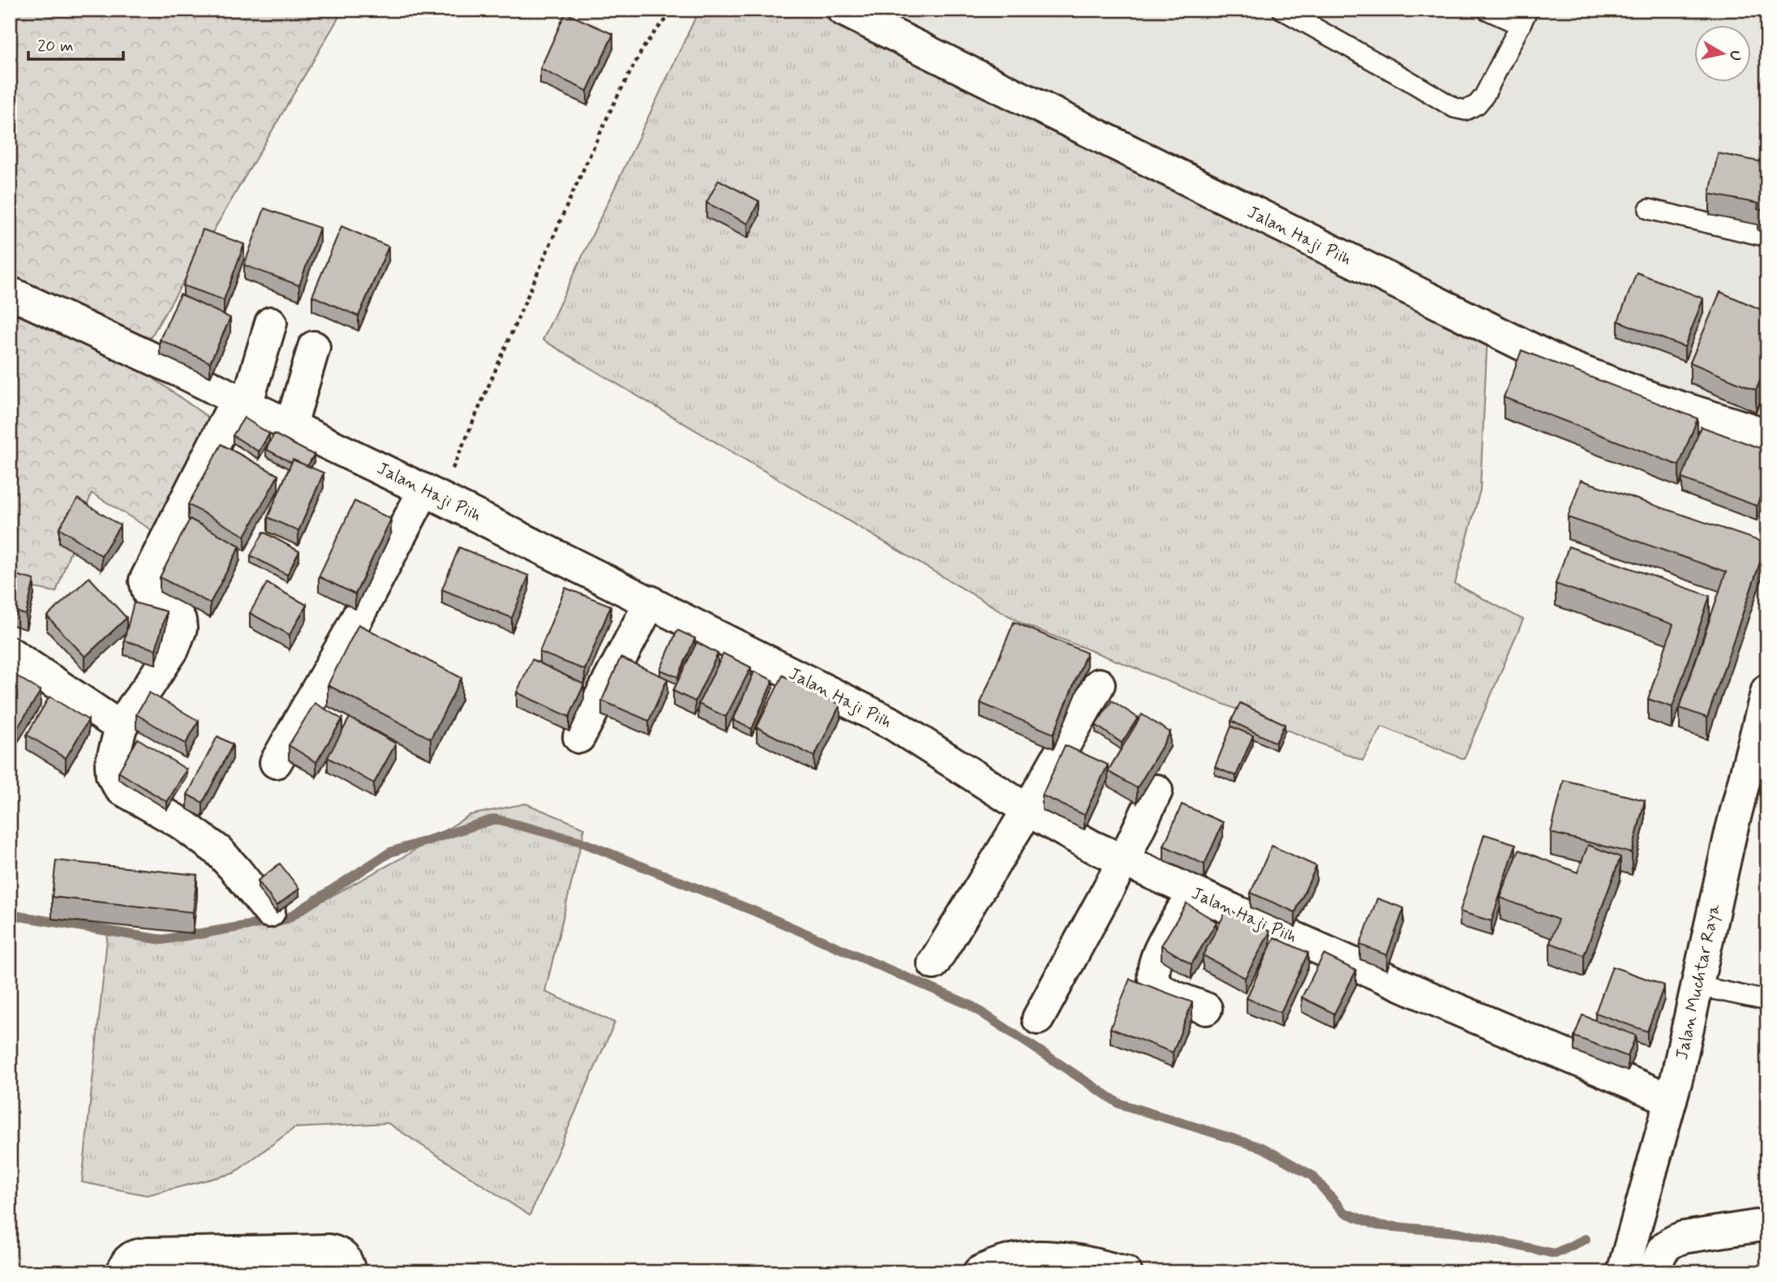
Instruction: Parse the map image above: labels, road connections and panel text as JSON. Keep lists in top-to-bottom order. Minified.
{"streets":{"main road":["Jalan Haji Piih","Jalan Muchtar Raya"]},"crossings":[["Jalan Haji Piih","Jalan Muchtar Raya"]],"scale_bar":"20 m","north":"right"}
